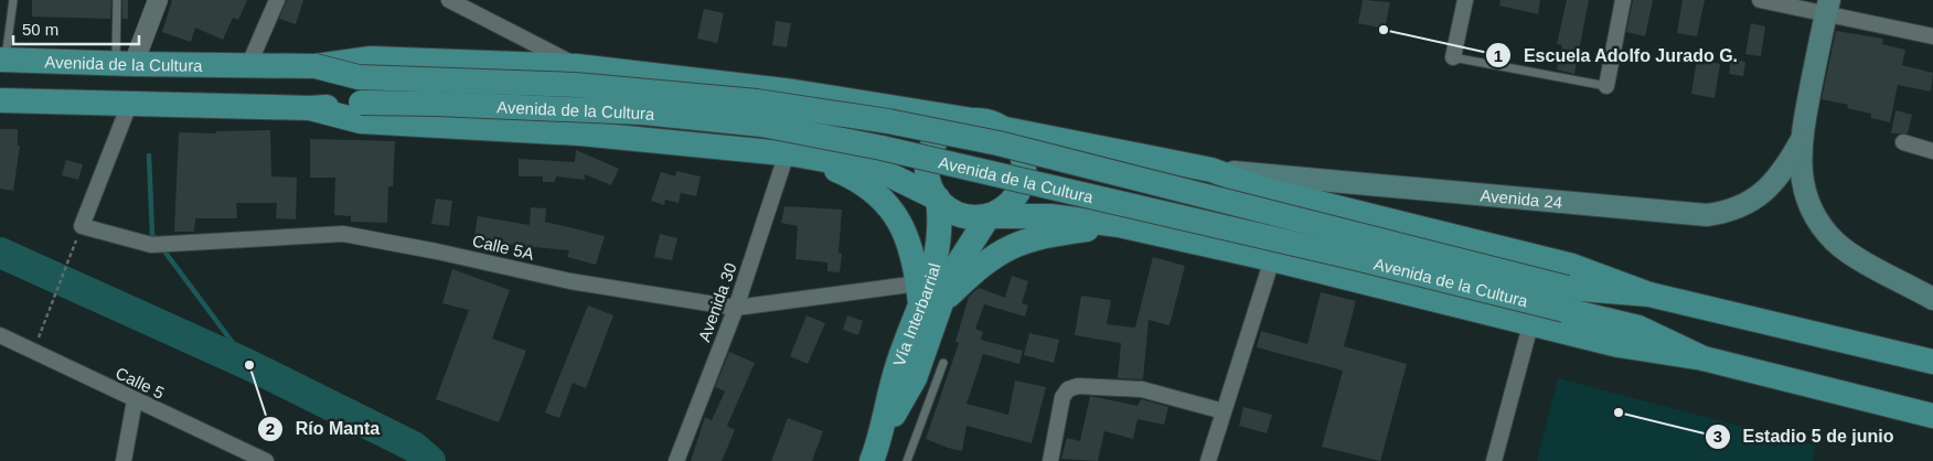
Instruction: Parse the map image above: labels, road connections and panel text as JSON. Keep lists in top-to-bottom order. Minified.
{"streets":{"main road":["Avenida de la Cultura","Avenida 24","Vía Interbarrial"],"street":["Calle 5A","Avenida 30","Calle 5"]},"crossings":[["Avenida de la Cultura","Avenida 24"],["Avenida de la Cultura","Avenida 30"],["Avenida de la Cultura","Vía Interbarrial"],["Calle 5A","Avenida 30"],["Calle 5A","Vía Interbarrial"]],"places":["Escuela Adolfo Jurado G.","Río Manta","Estadio 5 de junio"],"scale_bar":"50 m"}
